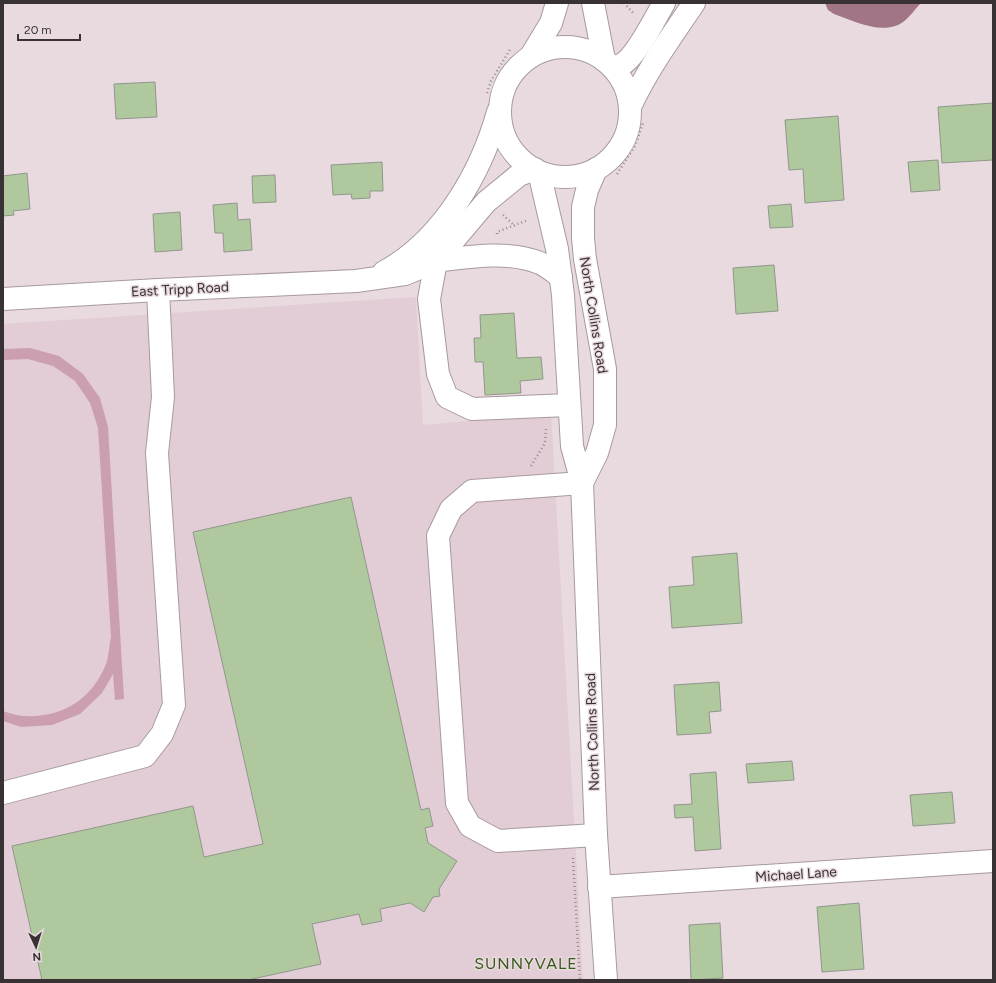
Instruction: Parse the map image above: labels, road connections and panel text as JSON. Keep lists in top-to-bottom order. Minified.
{"streets":{"street":["East Tripp Road","North Collins Road","Michael Lane"]},"crossings":[["East Tripp Road","North Collins Road"],["North Collins Road","Michael Lane"]],"districts":["SUNNYVALE"],"scale_bar":"20 m","north":"bottom"}
